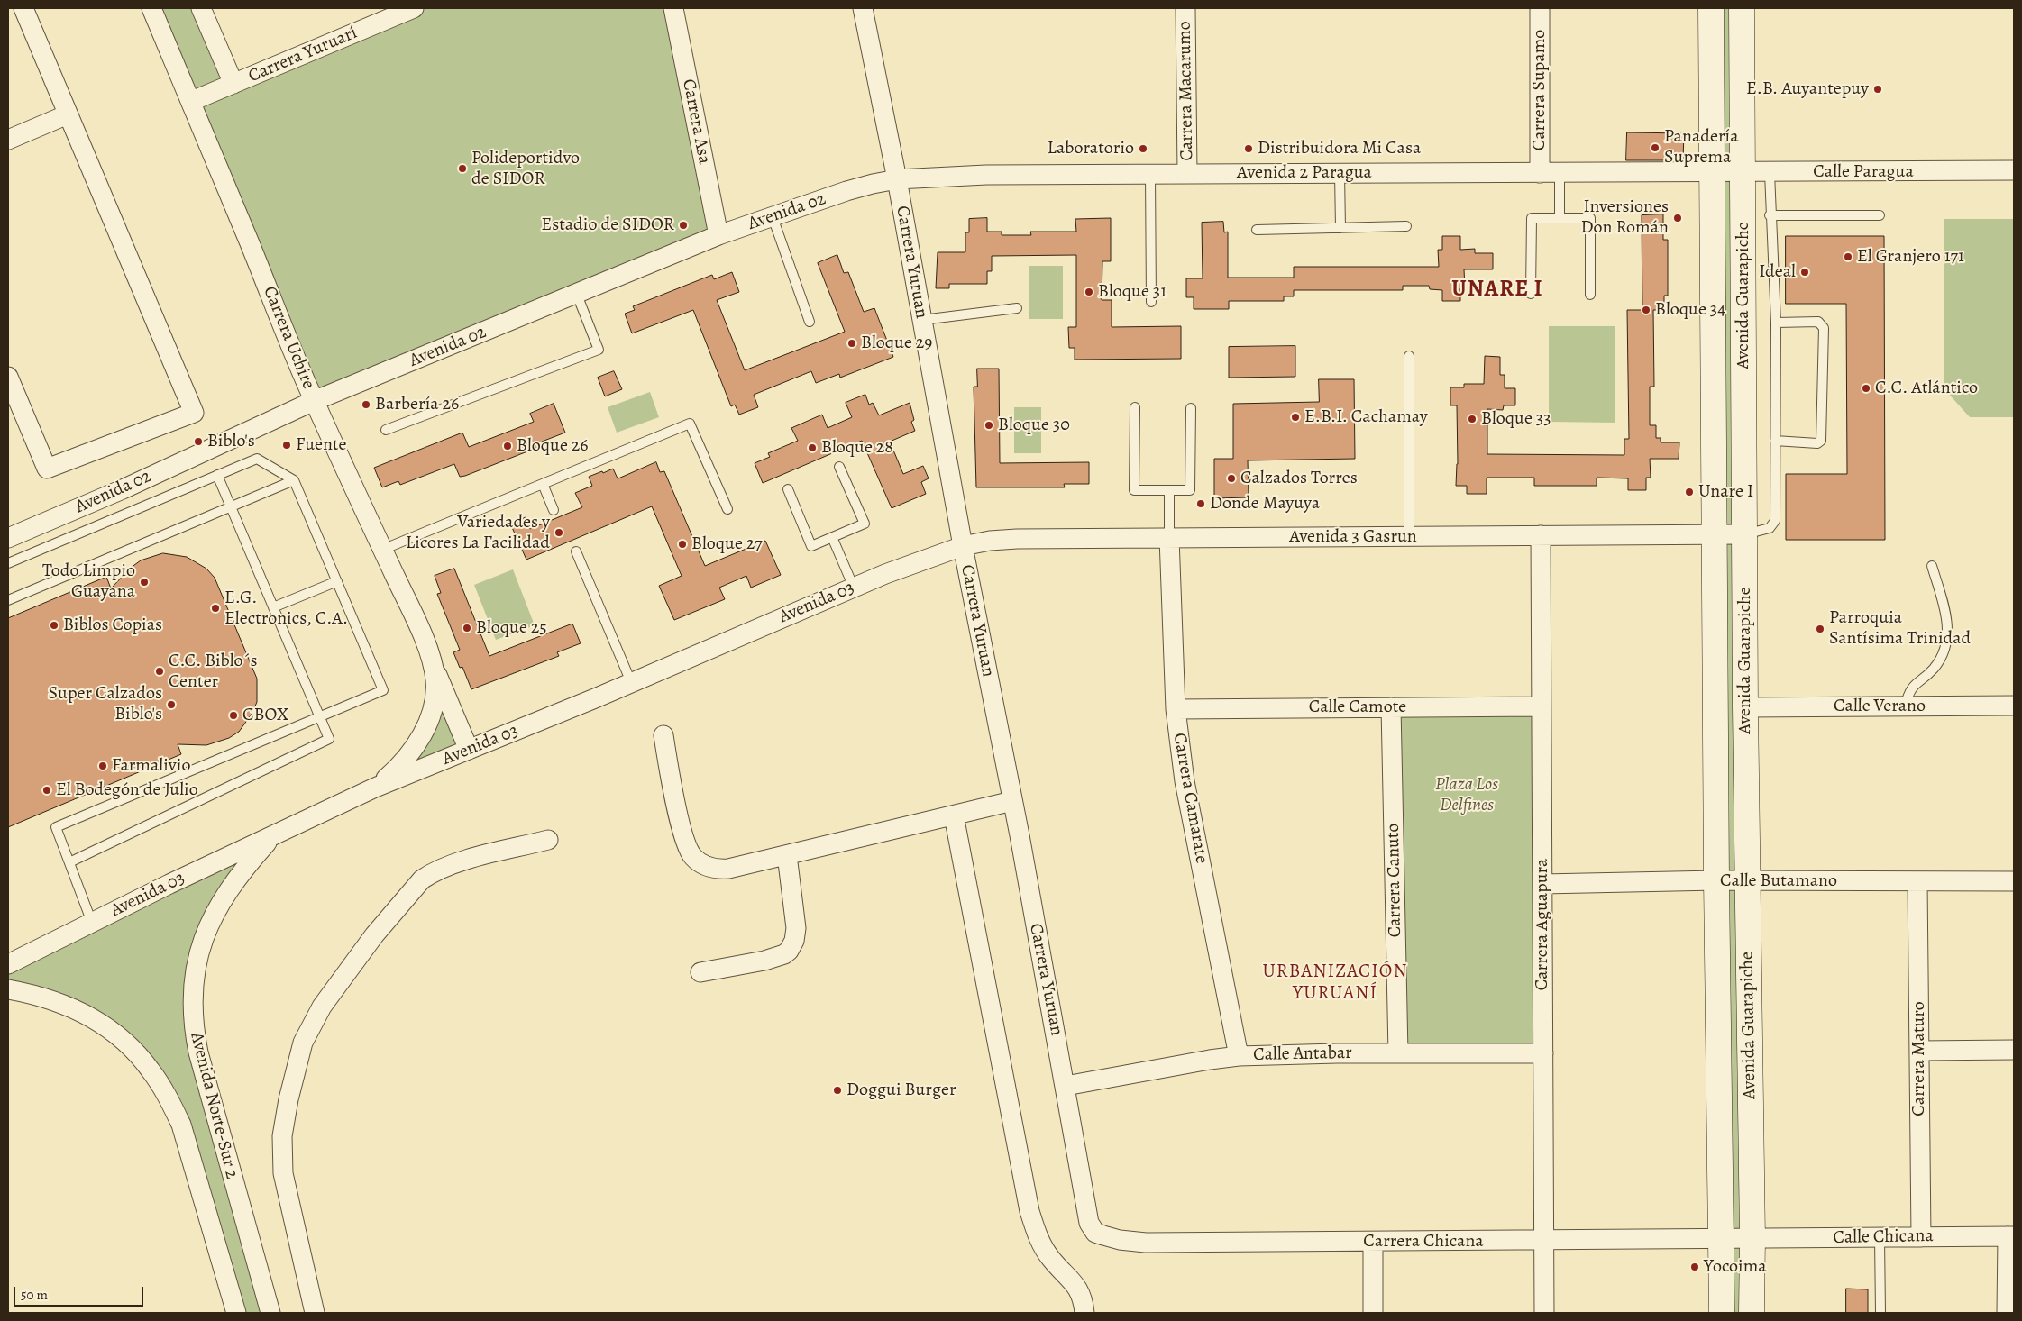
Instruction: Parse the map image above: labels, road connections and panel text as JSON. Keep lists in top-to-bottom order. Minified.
{"streets":{"street":["Carrera Yuruarí","Carrera Supamo","Carrera Macarumo","Carrera Asa","Calle Paragua","Avenida 2 Paragua","Avenida 02","Carrera Yuruan","Avenida Guarapiche","Carrera Uchire","Avenida 3 Gasrun","Avenida 03","Calle Verano","Calle Camote","Carrera Camarate","Carrera Canuto","Calle Butamano","Carrera Aguapura","Calle Antabar","Carrera Maturo","Avenida Norte-Sur 2","Calle Chicana","Carrera Chicana"]},"crossings":[["Carrera Yuruarí","Carrera Uchire"],["Carrera Supamo","Avenida 2 Paragua"],["Carrera Macarumo","Avenida 2 Paragua"],["Carrera Asa","Avenida 02"],["Calle Paragua","Avenida 2 Paragua"],["Calle Paragua","Avenida Guarapiche"],["Avenida 2 Paragua","Avenida 02"],["Avenida 2 Paragua","Carrera Yuruan"],["Avenida 2 Paragua","Avenida Guarapiche"],["Avenida 02","Carrera Yuruan"],["Avenida 02","Carrera Uchire"],["Carrera Yuruan","Avenida 3 Gasrun"],["Carrera Yuruan","Avenida 03"],["Carrera Yuruan","Calle Antabar"],["Carrera Yuruan","Carrera Chicana"],["Avenida Guarapiche","Avenida 3 Gasrun"],["Avenida Guarapiche","Calle Verano"],["Avenida Guarapiche","Calle Butamano"],["Avenida Guarapiche","Calle Chicana"],["Avenida Guarapiche","Carrera Chicana"],["Carrera Uchire","Avenida 03"],["Avenida 3 Gasrun","Avenida 03"],["Avenida 3 Gasrun","Carrera Camarate"],["Avenida 3 Gasrun","Carrera Aguapura"],["Avenida 03","Avenida Norte-Sur 2"],["Calle Camote","Carrera Camarate"],["Calle Camote","Carrera Canuto"],["Calle Camote","Carrera Aguapura"],["Carrera Camarate","Calle Antabar"],["Carrera Canuto","Calle Antabar"],["Calle Butamano","Carrera Aguapura"],["Calle Butamano","Carrera Maturo"],["Carrera Aguapura","Calle Antabar"],["Carrera Aguapura","Carrera Chicana"],["Carrera Maturo","Calle Chicana"],["Calle Chicana","Carrera Chicana"]],"districts":["UNARE I","URBANIZACIÓN YURUANÍ"],"parks":["Plaza Los Delfines"],"places":["E.B. Auyantepuy","Panadería Suprema","Laboratorio","Distribuidora Mi Casa","Polideportidvo de SIDOR","Inversiones Don Román","Estadio de SIDOR","El Granjero 171","Ideal","Bloque 31","Bloque 34","Bloque 29","C.C. Atlántico","Barbería 26","E.B.I. Cachamay","Bloque 33","Bloque 30","Biblo's","Fuente","Bloque 26","Bloque 28","Calzados Torres","Unare I","Donde Mayuya","Variedades y Licores La Facilidad","Bloque 27","Todo Limpio Guayana","E.G. Electronics, C.A.","Biblos Copias","Bloque 25","Parroquia Santísima Trinidad","C.C. Biblo´s Center","Super Calzados Biblo's","CBOX","Farmalivio","El Bodegón de Julio","Doggui Burger","Yocoima"],"scale_bar":"50 m"}
